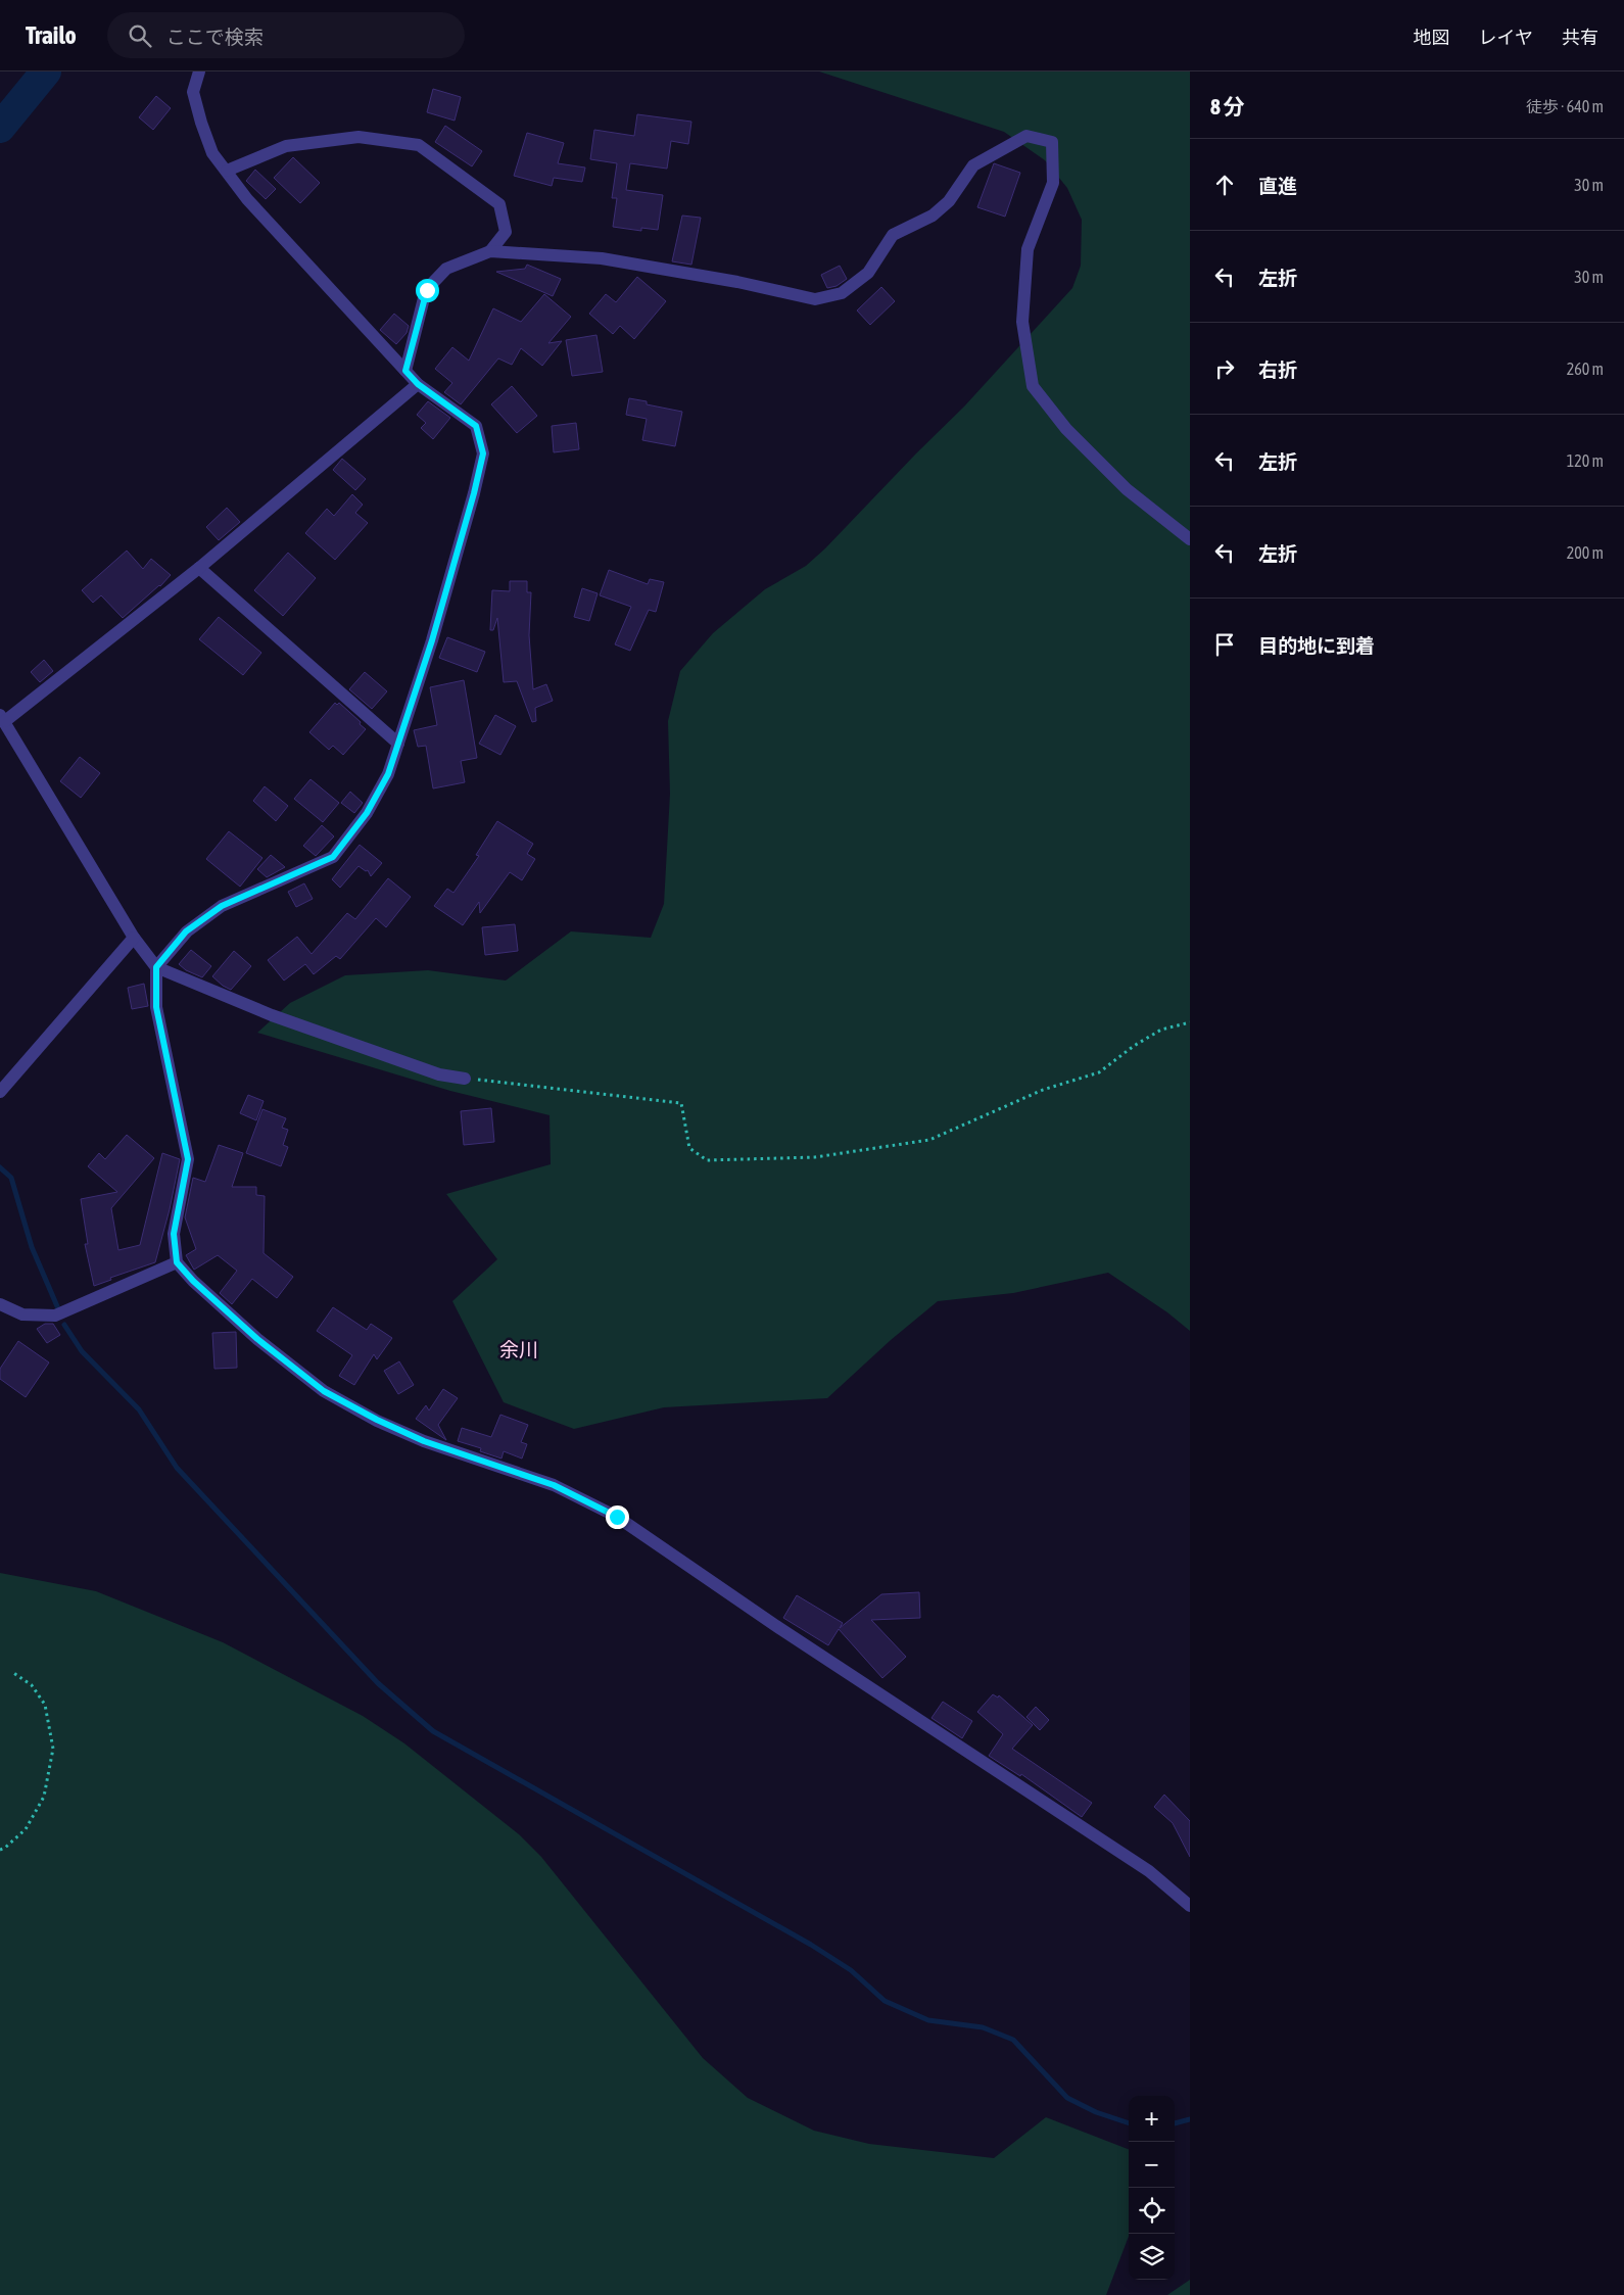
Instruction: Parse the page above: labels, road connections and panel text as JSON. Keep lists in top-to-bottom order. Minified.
{"districts":["余川"],"page":{"header":"Trailo","search":"ここで検索","nav":["地図","レイヤ","共有"],"heading":["8 分","徒歩 · 640 m"],"list":[["直進","30 m"],["左折","30 m"],["右折","260 m"],["左折","120 m"],["左折","200 m"],"目的地に到着"],"map_buttons":["+","−"]}}
